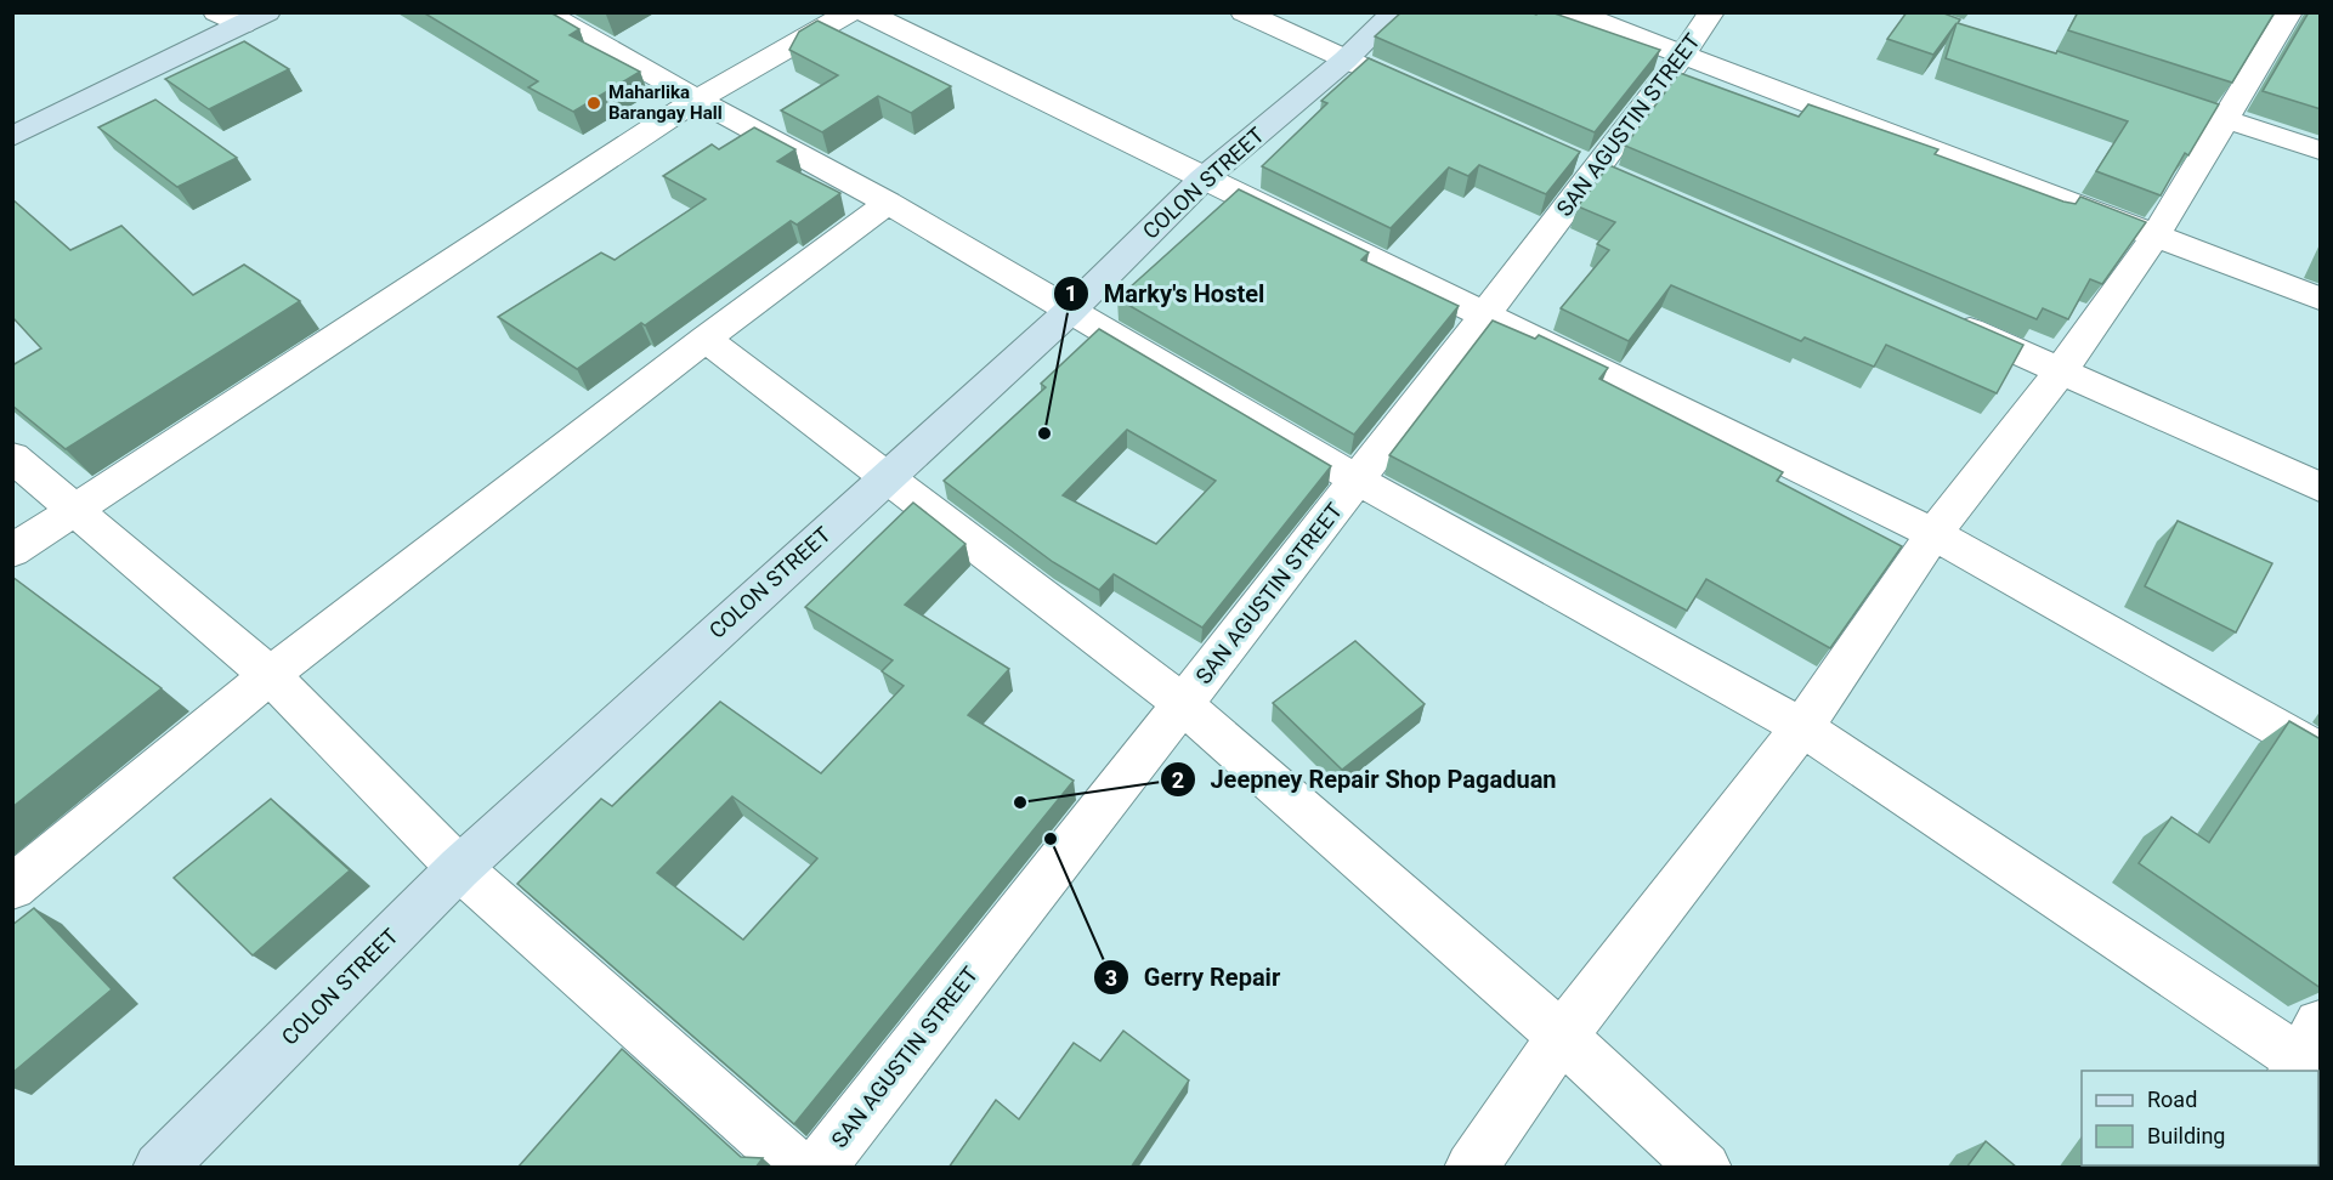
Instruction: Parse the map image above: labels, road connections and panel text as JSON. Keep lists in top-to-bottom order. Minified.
{"streets":{"main road":["COLON STREET"],"street":["SAN AGUSTIN STREET"]},"places":["Maharlika Barangay Hall","Marky's Hostel","Jeepney Repair Shop Pagaduan","Gerry Repair"],"legend":["Road","Building"]}
